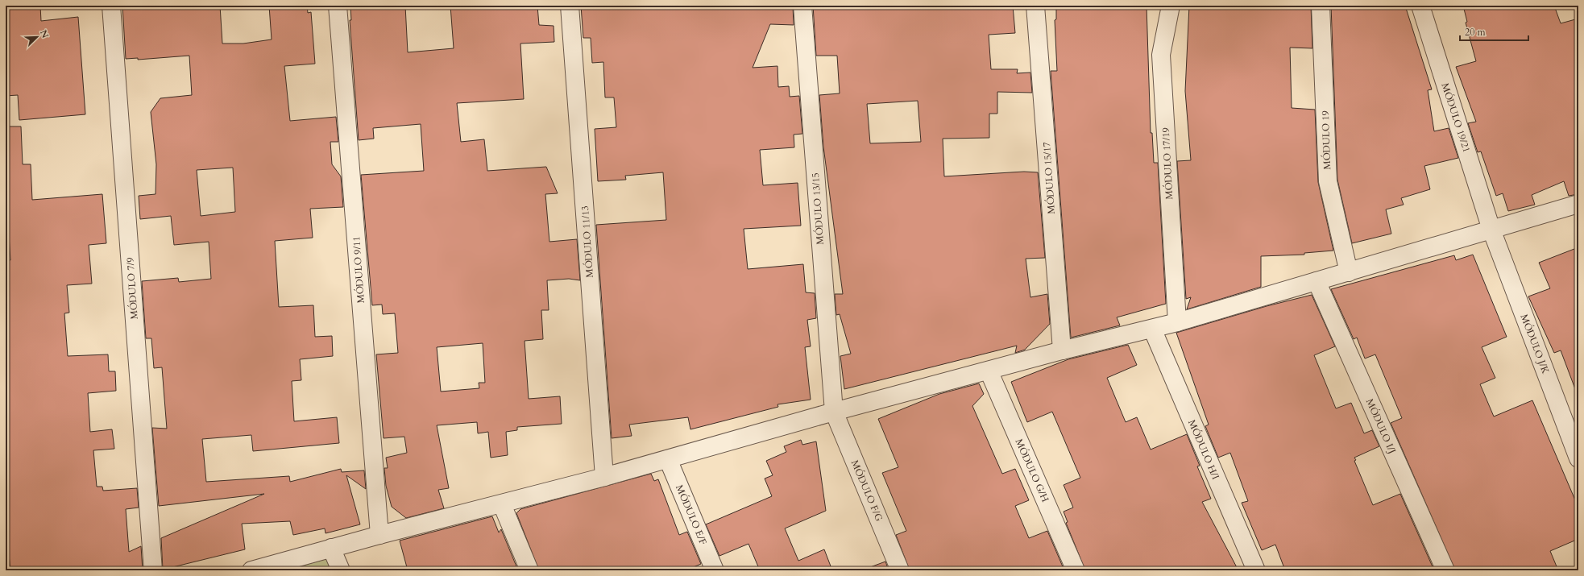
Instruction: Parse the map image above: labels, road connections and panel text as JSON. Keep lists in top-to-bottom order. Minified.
{"streets":{"street":["MÓDULO 19/21","MÓDULO 19","MÓDULO 17/19","MÓDULO 15/17","MÓDULO 13/15","MÓDULO 11/13","MÓDULO 9/11","MÓDULO 7/9","MÓDULO J/K","MÓDULO I/J","MÓDULO H/I","MÓDULO G/H","MÓDULO F/G","MÓDULO E/F"]},"crossings":[["MÓDULO 19/21","MÓDULO J/K"],["MÓDULO 13/15","MÓDULO F/G"]],"scale_bar":"20 m","north":"top right"}
